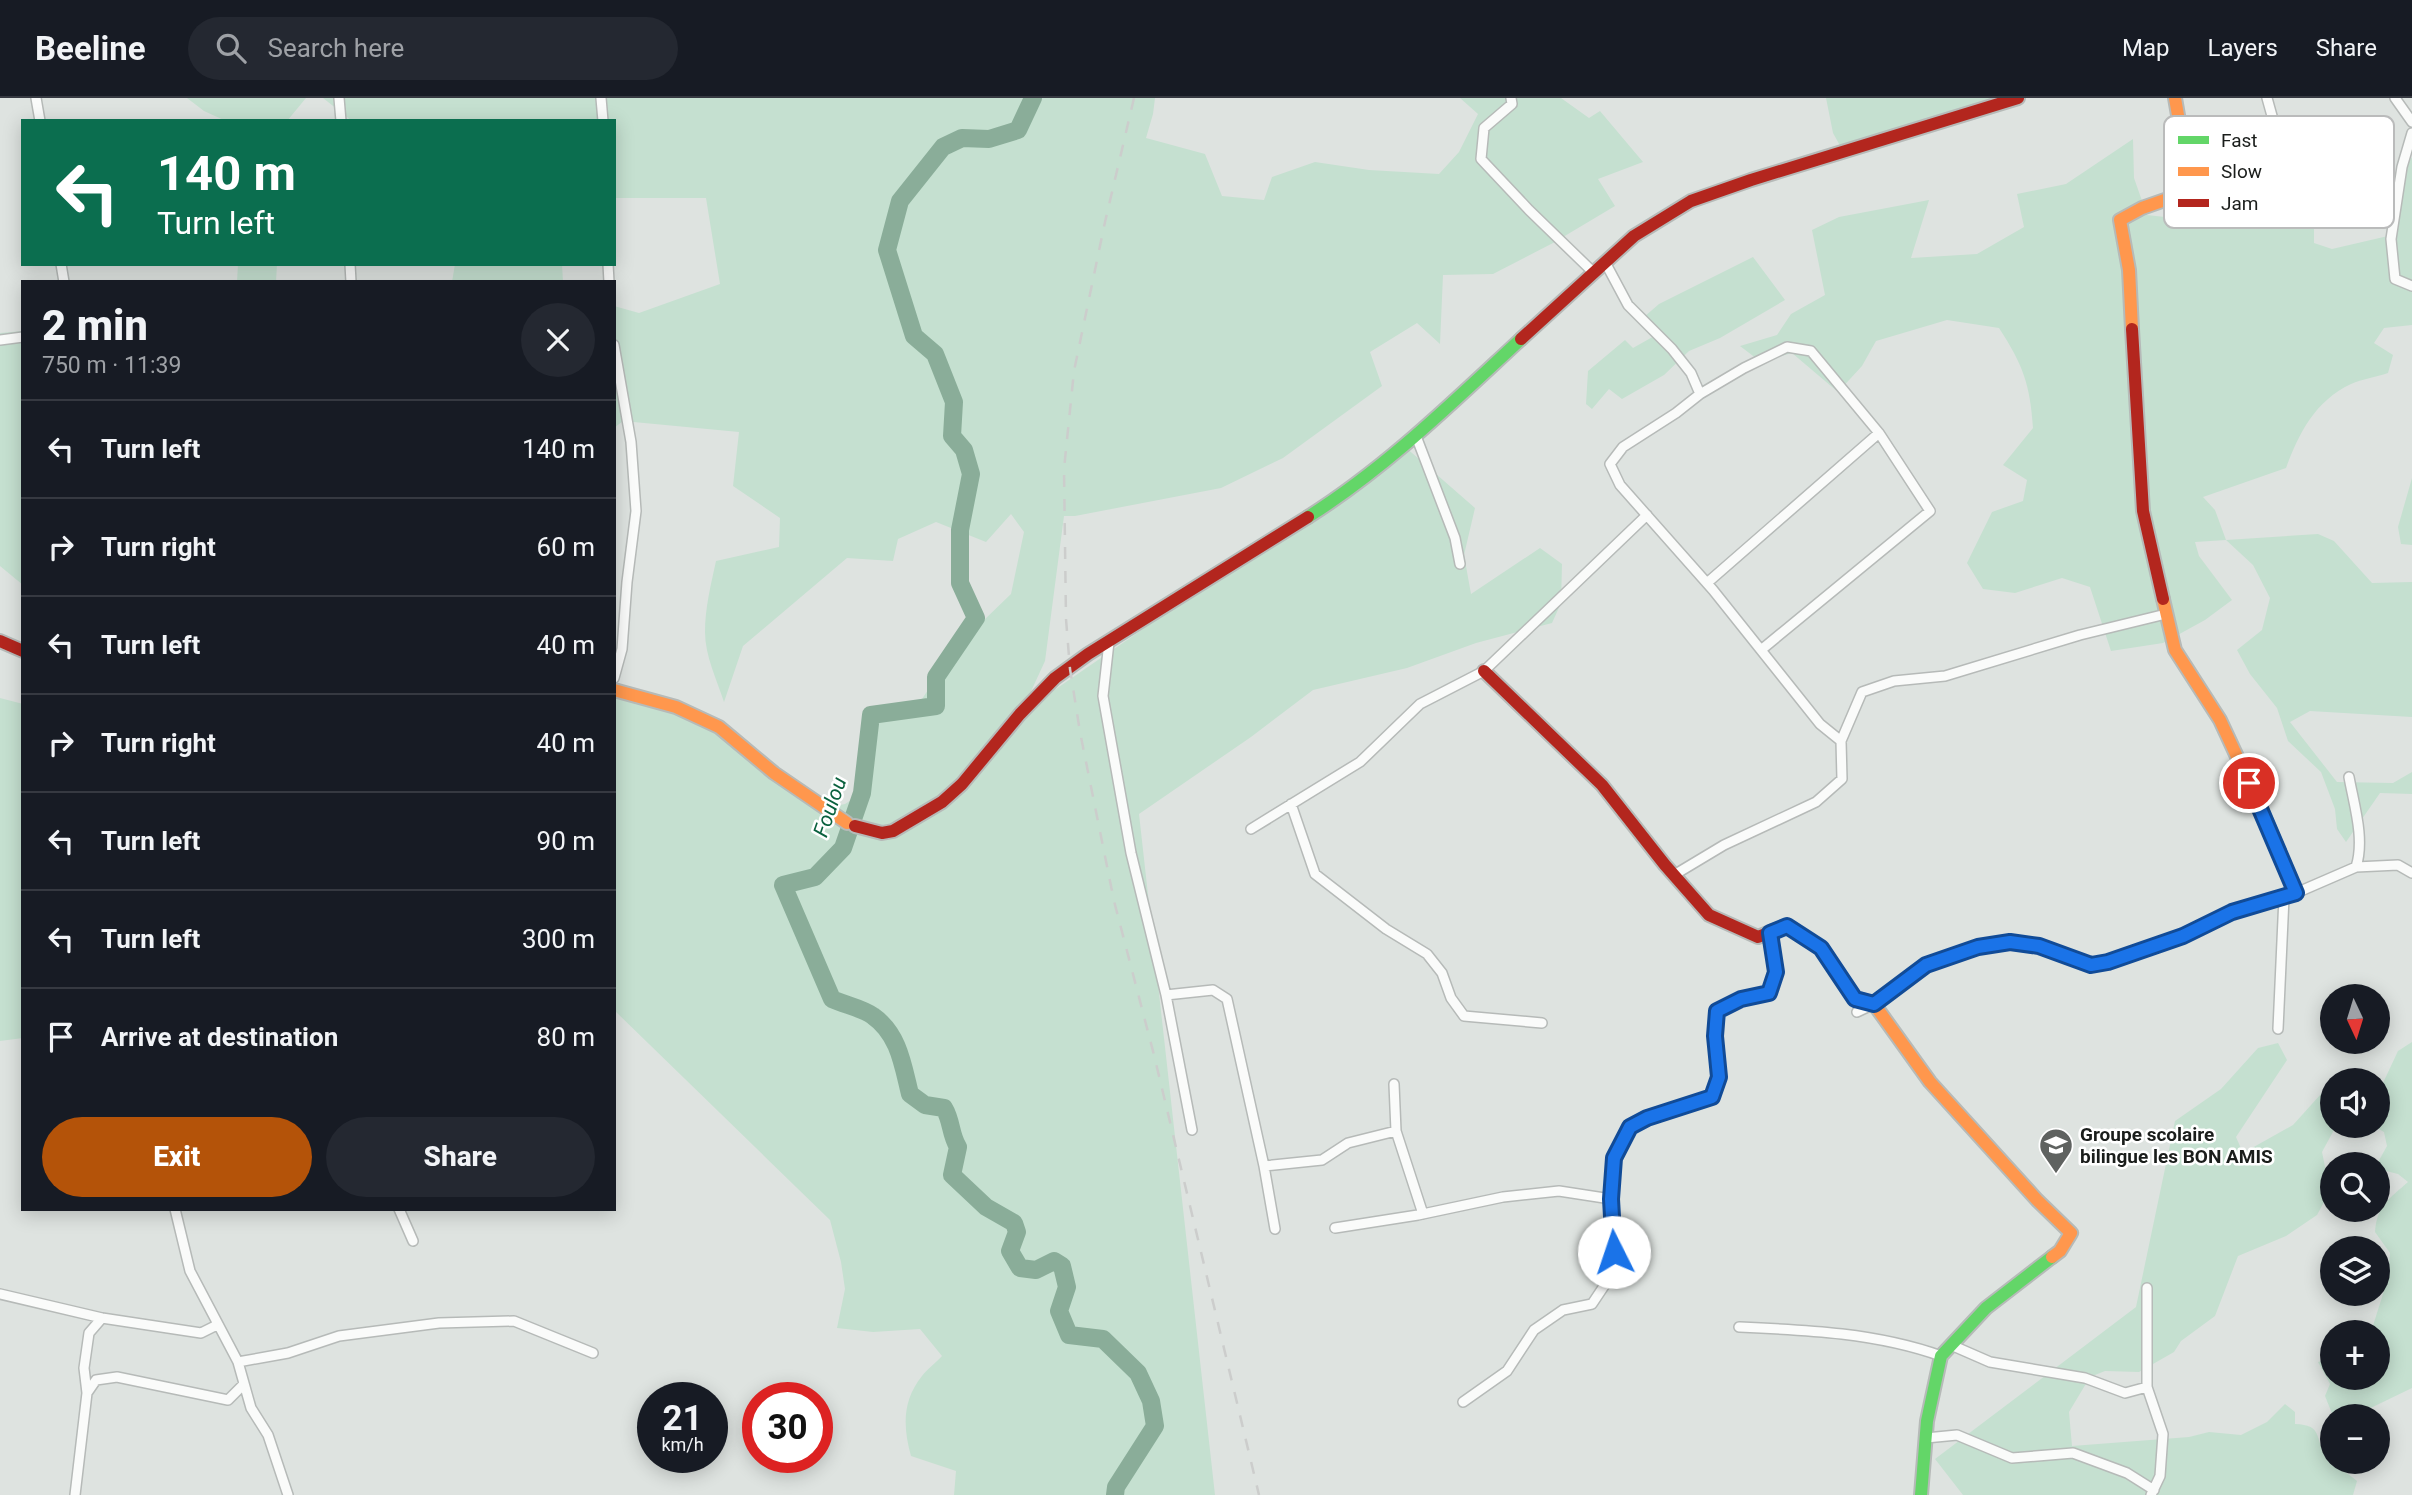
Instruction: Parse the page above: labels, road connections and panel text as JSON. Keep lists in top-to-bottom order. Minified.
{"water":["Foulou"],"places":{"school or university":["Groupe scolaire bilingue les BON AMIS"]},"legend":["Fast","Slow","Jam"],"north":"bottom","page":{"header":"Beeline","search":"Search here","nav":["Map","Layers","Share"],"turn":["140 m","Turn left"],"heading":["2 min","750 m · 11:39"],"list":[{"name":"Turn left","value":"140 m"},{"name":"Turn right","value":"60 m"},{"name":"Turn left","value":"40 m"},{"name":"Turn right","value":"40 m"},{"name":"Turn left","value":"90 m"},{"name":"Turn left","value":"300 m"},{"name":"Arrive at destination","value":"80 m"}],"map_buttons":["+","−"],"buttons":["Exit","Share"],"speed":"21 km/h","limit":"30"}}
